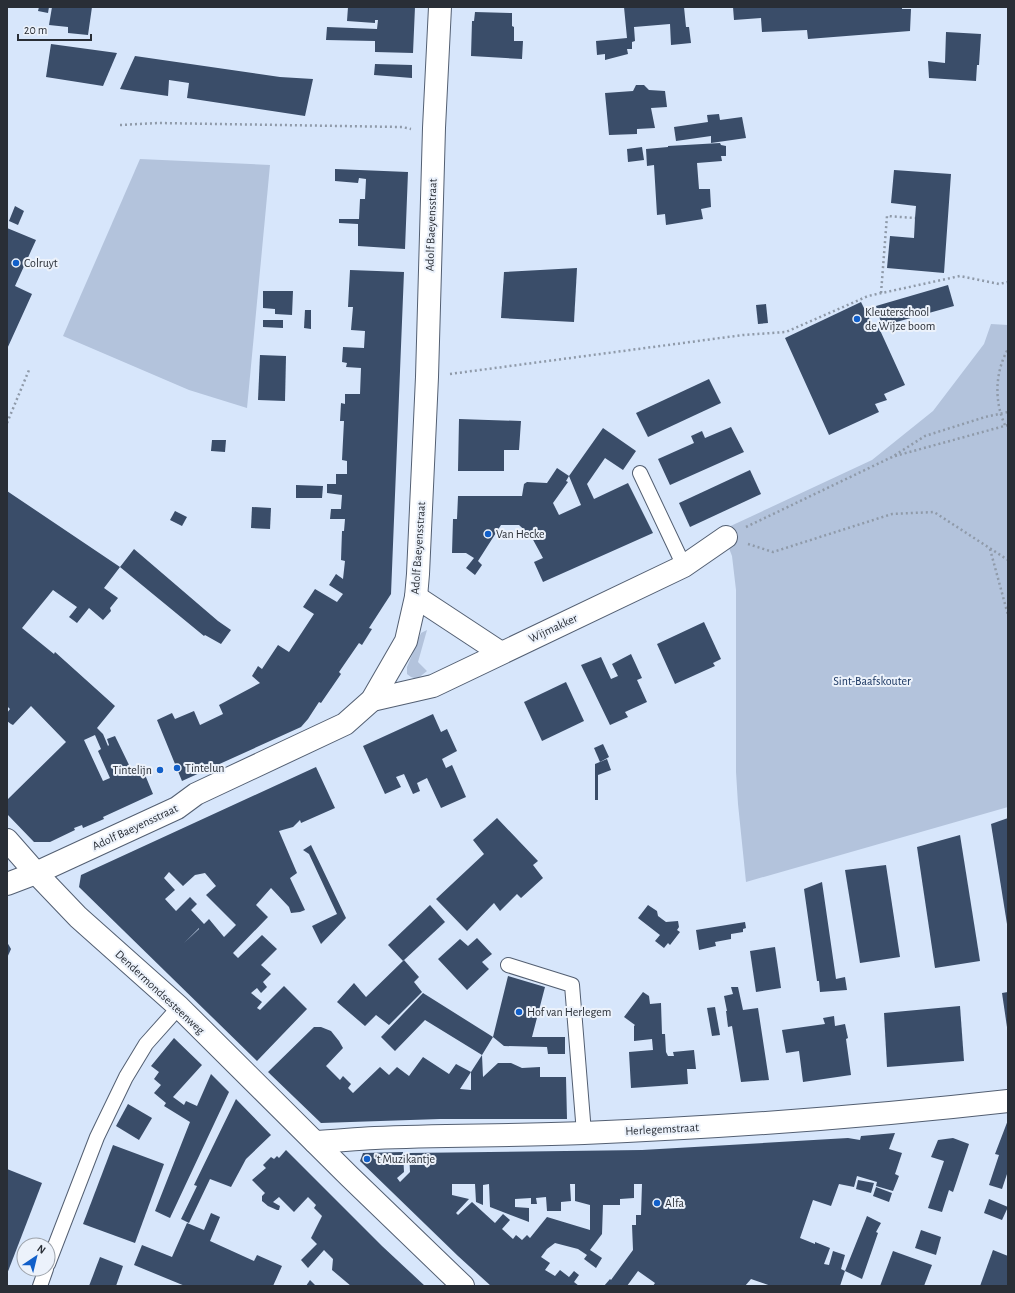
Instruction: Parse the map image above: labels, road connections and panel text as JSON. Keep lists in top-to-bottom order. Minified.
{"streets":{"street":["Adolf Baeyensstraat","Wijmakker","Dendermondsesteenweg","Herlegemstraat"]},"crossings":[["Adolf Baeyensstraat","Wijmakker"],["Adolf Baeyensstraat","Dendermondsesteenweg"],["Dendermondsesteenweg","Herlegemstraat"]],"parks":["Sint-Baafskouter"],"places":["Colruyt","Kleuterschool de Wijze boom","Van Hecke","Tintelun","Tintelijn","Hof van Herlegem","'t Muzikantje","Alfa"],"scale_bar":"20 m","north":"top right"}
